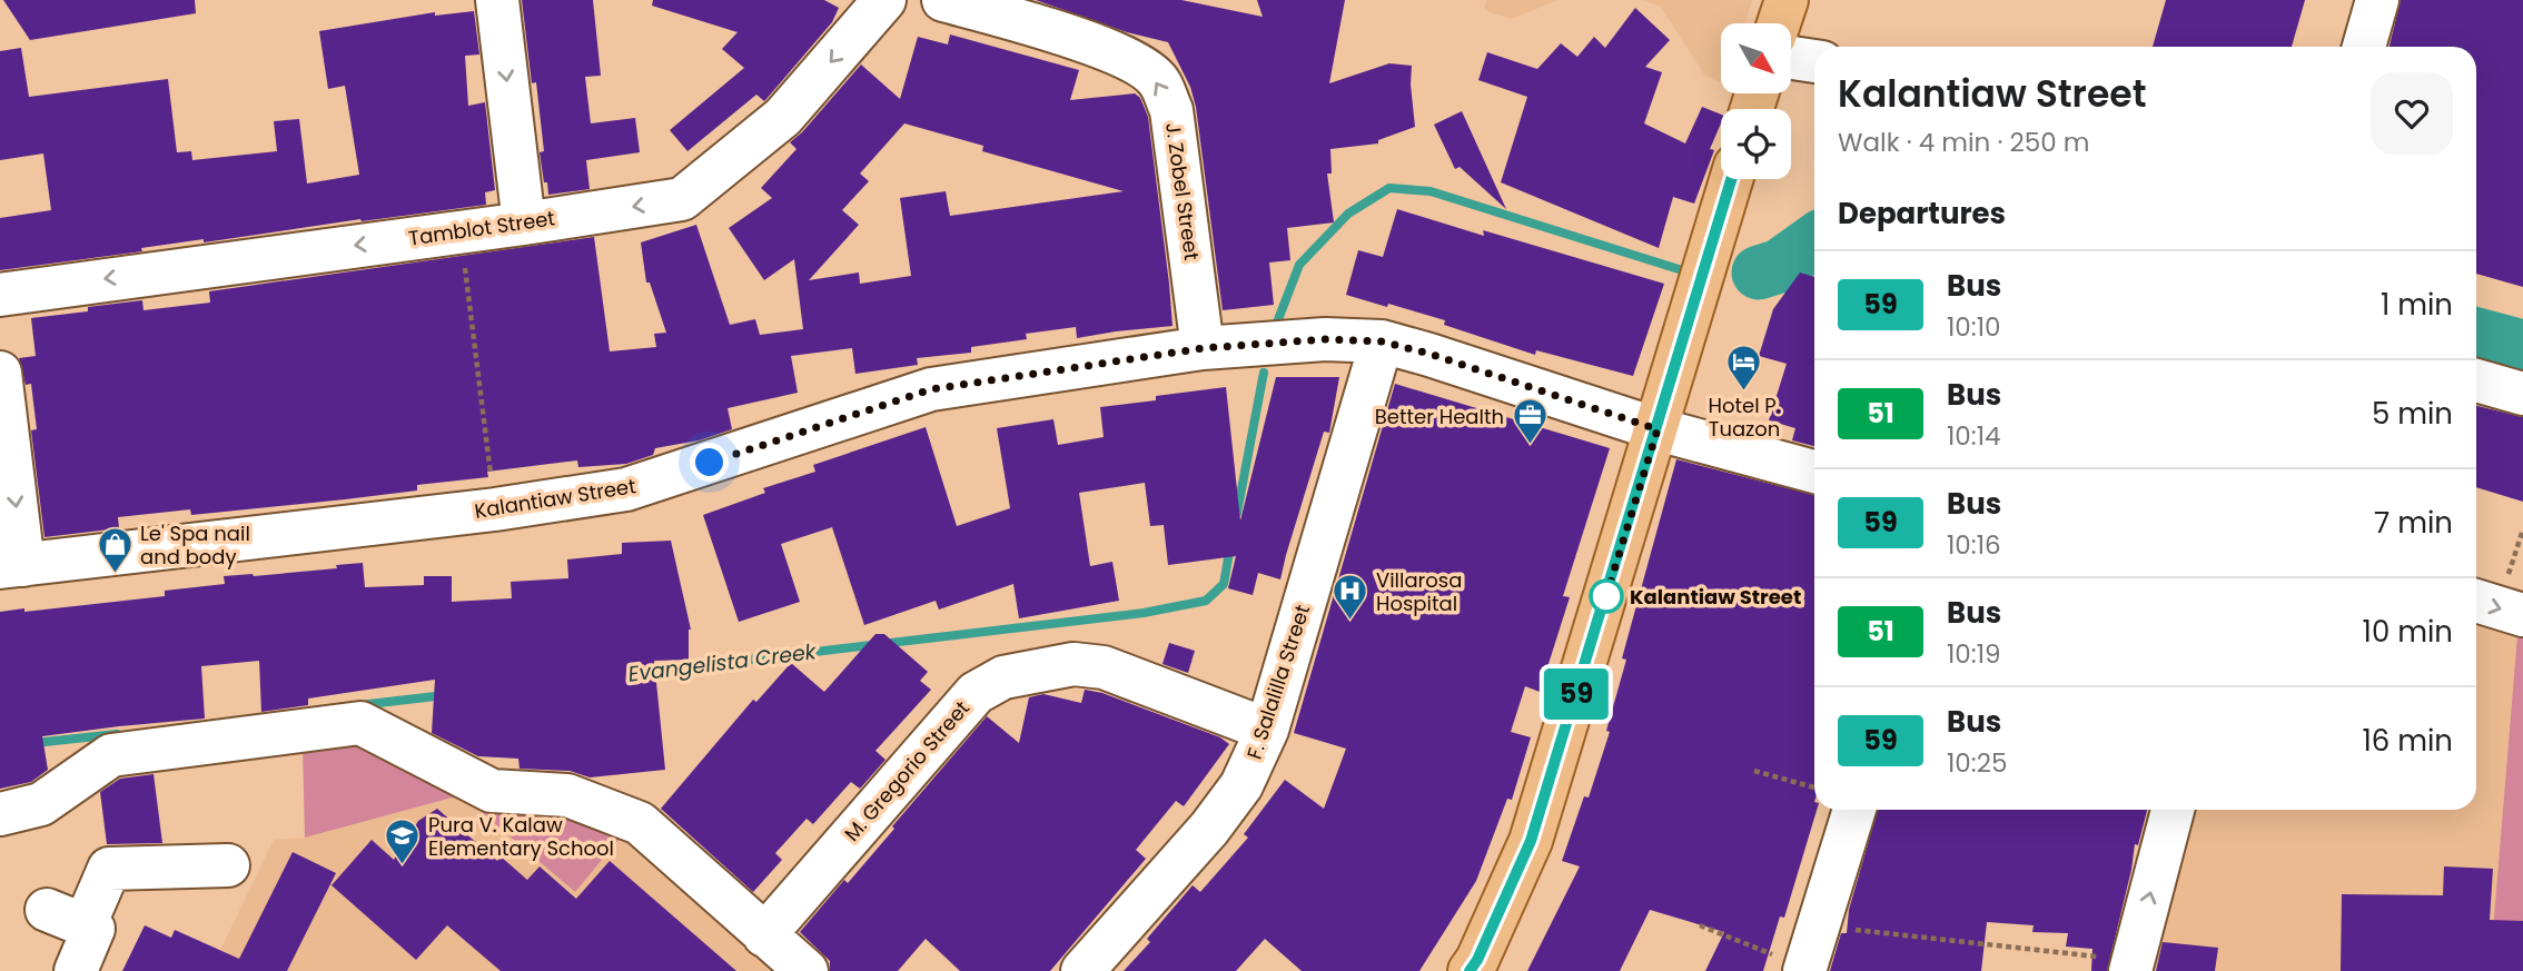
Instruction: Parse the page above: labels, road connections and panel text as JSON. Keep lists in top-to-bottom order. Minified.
{"streets":{"street":["J. Zobel Street","Tamblot Street","Kalantiaw Street","F. Salalilla Street","M. Gregorio Street"]},"crossings":[["J. Zobel Street","Kalantiaw Street"],["Kalantiaw Street","F. Salalilla Street"],["F. Salalilla Street","M. Gregorio Street"]],"one_way":["J. Zobel Street","Tamblot Street"],"water":["Evangelista Creek"],"places":{"hotel":["Hotel P. Tuazon"],"office":["Better Health"],"shop":["Le' Spa nail and body"],"other":["Kalantiaw Street"],"hospital":["Villarosa Hospital"],"school or university":["Pura V. Kalaw Elementary School"]},"lines":["bus line 59"],"north":"bottom right","page":{"on_map":"59","heading":[["Kalantiaw Street","Walk · 4 min · 250 m"],"Departures"],"list":[{"mark":"59","name":"Bus","note":"10:10","value":"1 min"},{"mark":"51","name":"Bus","note":"10:14","value":"5 min"},{"mark":"59","name":"Bus","note":"10:16","value":"7 min"},{"mark":"51","name":"Bus","note":"10:19","value":"10 min"},{"mark":"59","name":"Bus","note":"10:25","value":"16 min"}]}}
